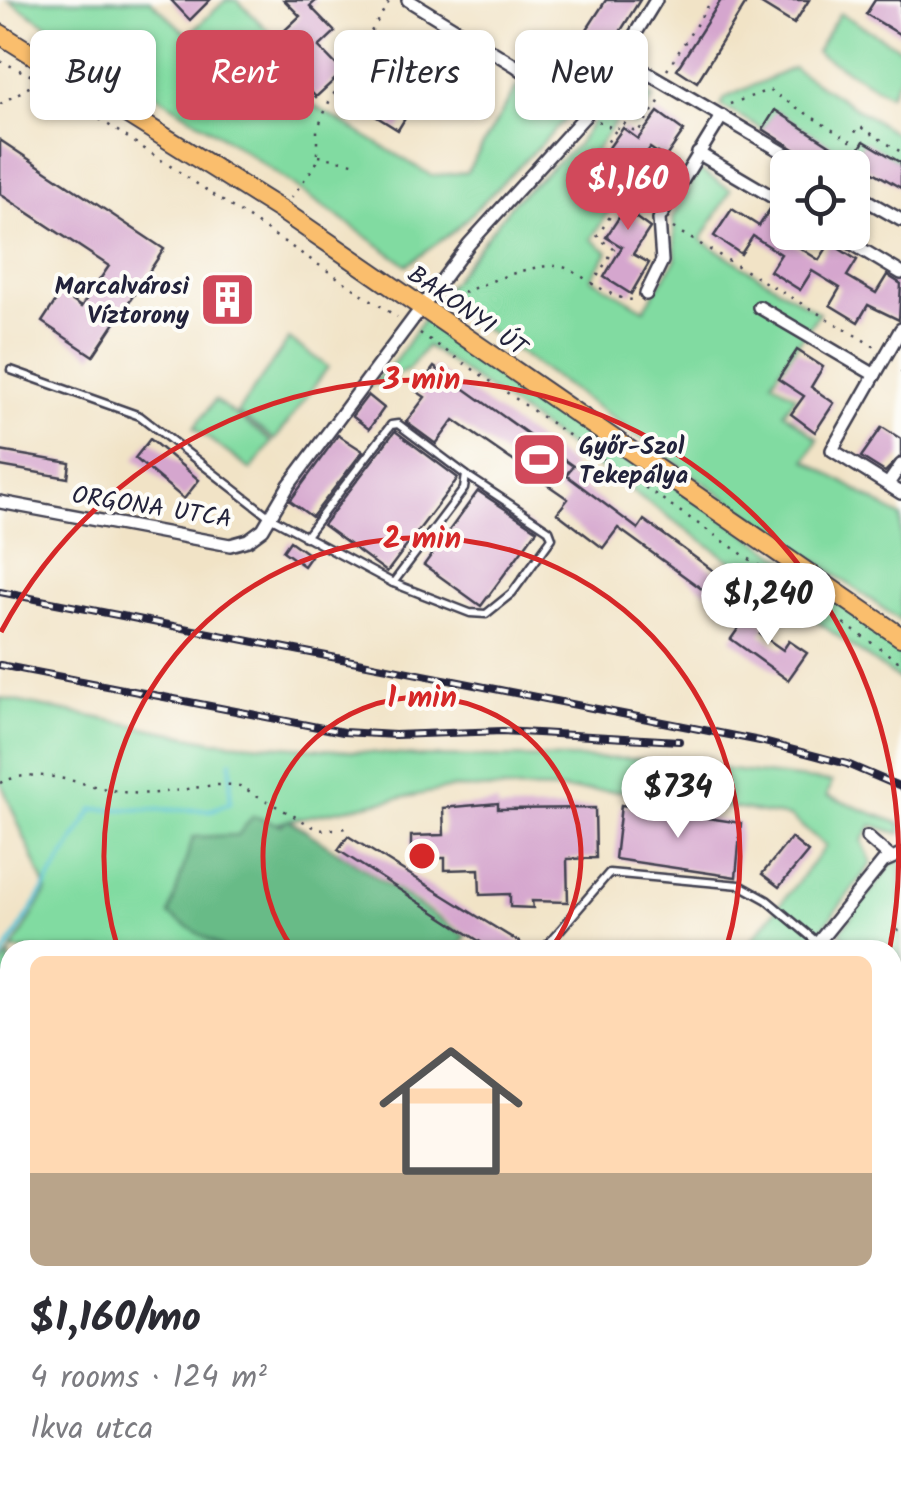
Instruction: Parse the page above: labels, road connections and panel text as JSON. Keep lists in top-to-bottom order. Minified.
{"streets":{"main road":["BAKONYI ÚT"],"street":["ORGONA UTCA"]},"crossings":[["BAKONYI ÚT","ORGONA UTCA"]],"places":{"building":["Marcalvárosi Víztorony"],"sports":["Győr-Szol Tekepálya"]},"page":{"chip":["Buy","Rent","Filters","New"],"price":["$1,160","$1,240","$734"],"list":[{"name":"$1,160/mo","note":"4 rooms · 124 m² · Ikva utca"}]},"rings":["3 min","2 min","1 min"]}
